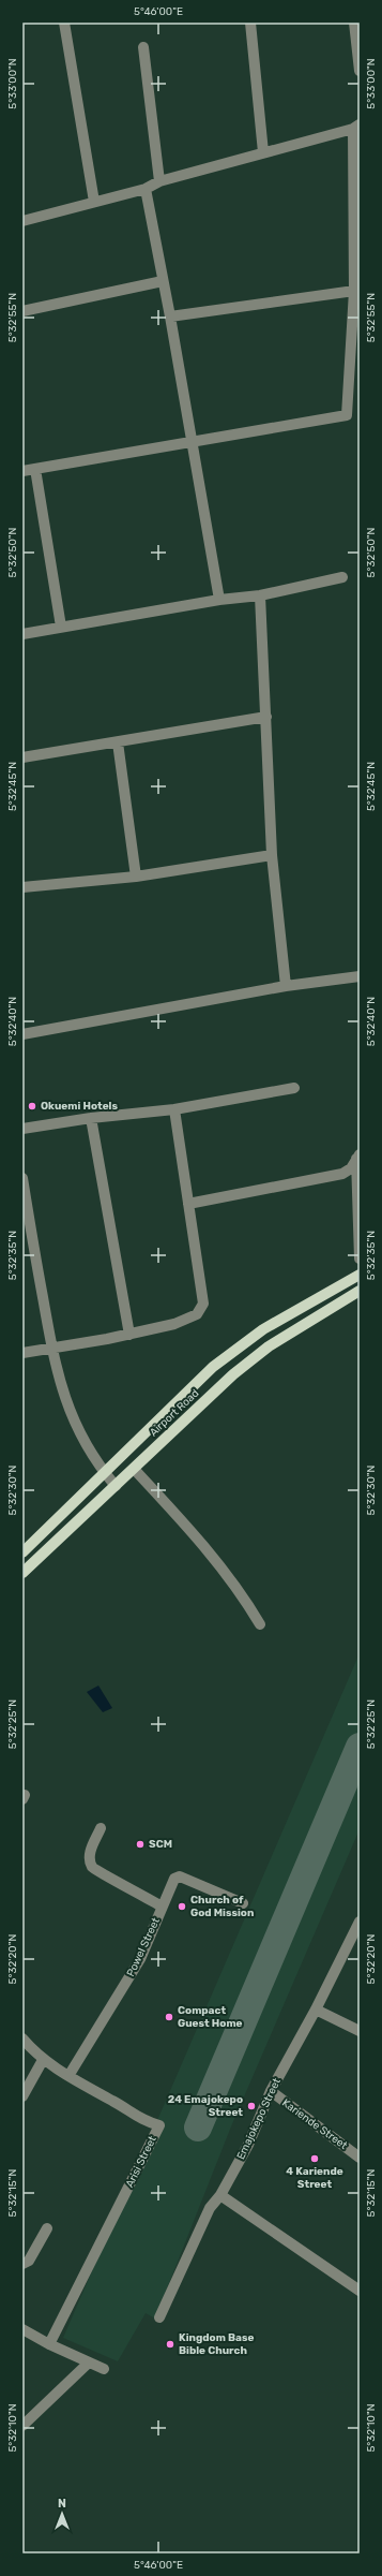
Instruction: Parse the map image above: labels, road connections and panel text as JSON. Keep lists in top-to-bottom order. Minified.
{"streets":{"main road":["Airport Road"],"street":["Powel Street","Emajokepo Street","Kariende Street","Arisi Street"]},"crossings":[["Powel Street","Arisi Street"],["Emajokepo Street","Kariende Street"]],"places":["Okuemi Hotels","SCM","Church of God Mission","Compact Guest Home","24 Emajokepo Street","4 Kariende Street","Kingdom Base Bible Church"],"north":"top","coordinates":["5°46'00\"E","5°33'00\"N","5°32'55\"N","5°32'50\"N","5°32'45\"N","5°32'40\"N","5°32'35\"N","5°32'30\"N","5°32'25\"N","5°32'20\"N","5°32'15\"N","5°32'10\"N"]}
